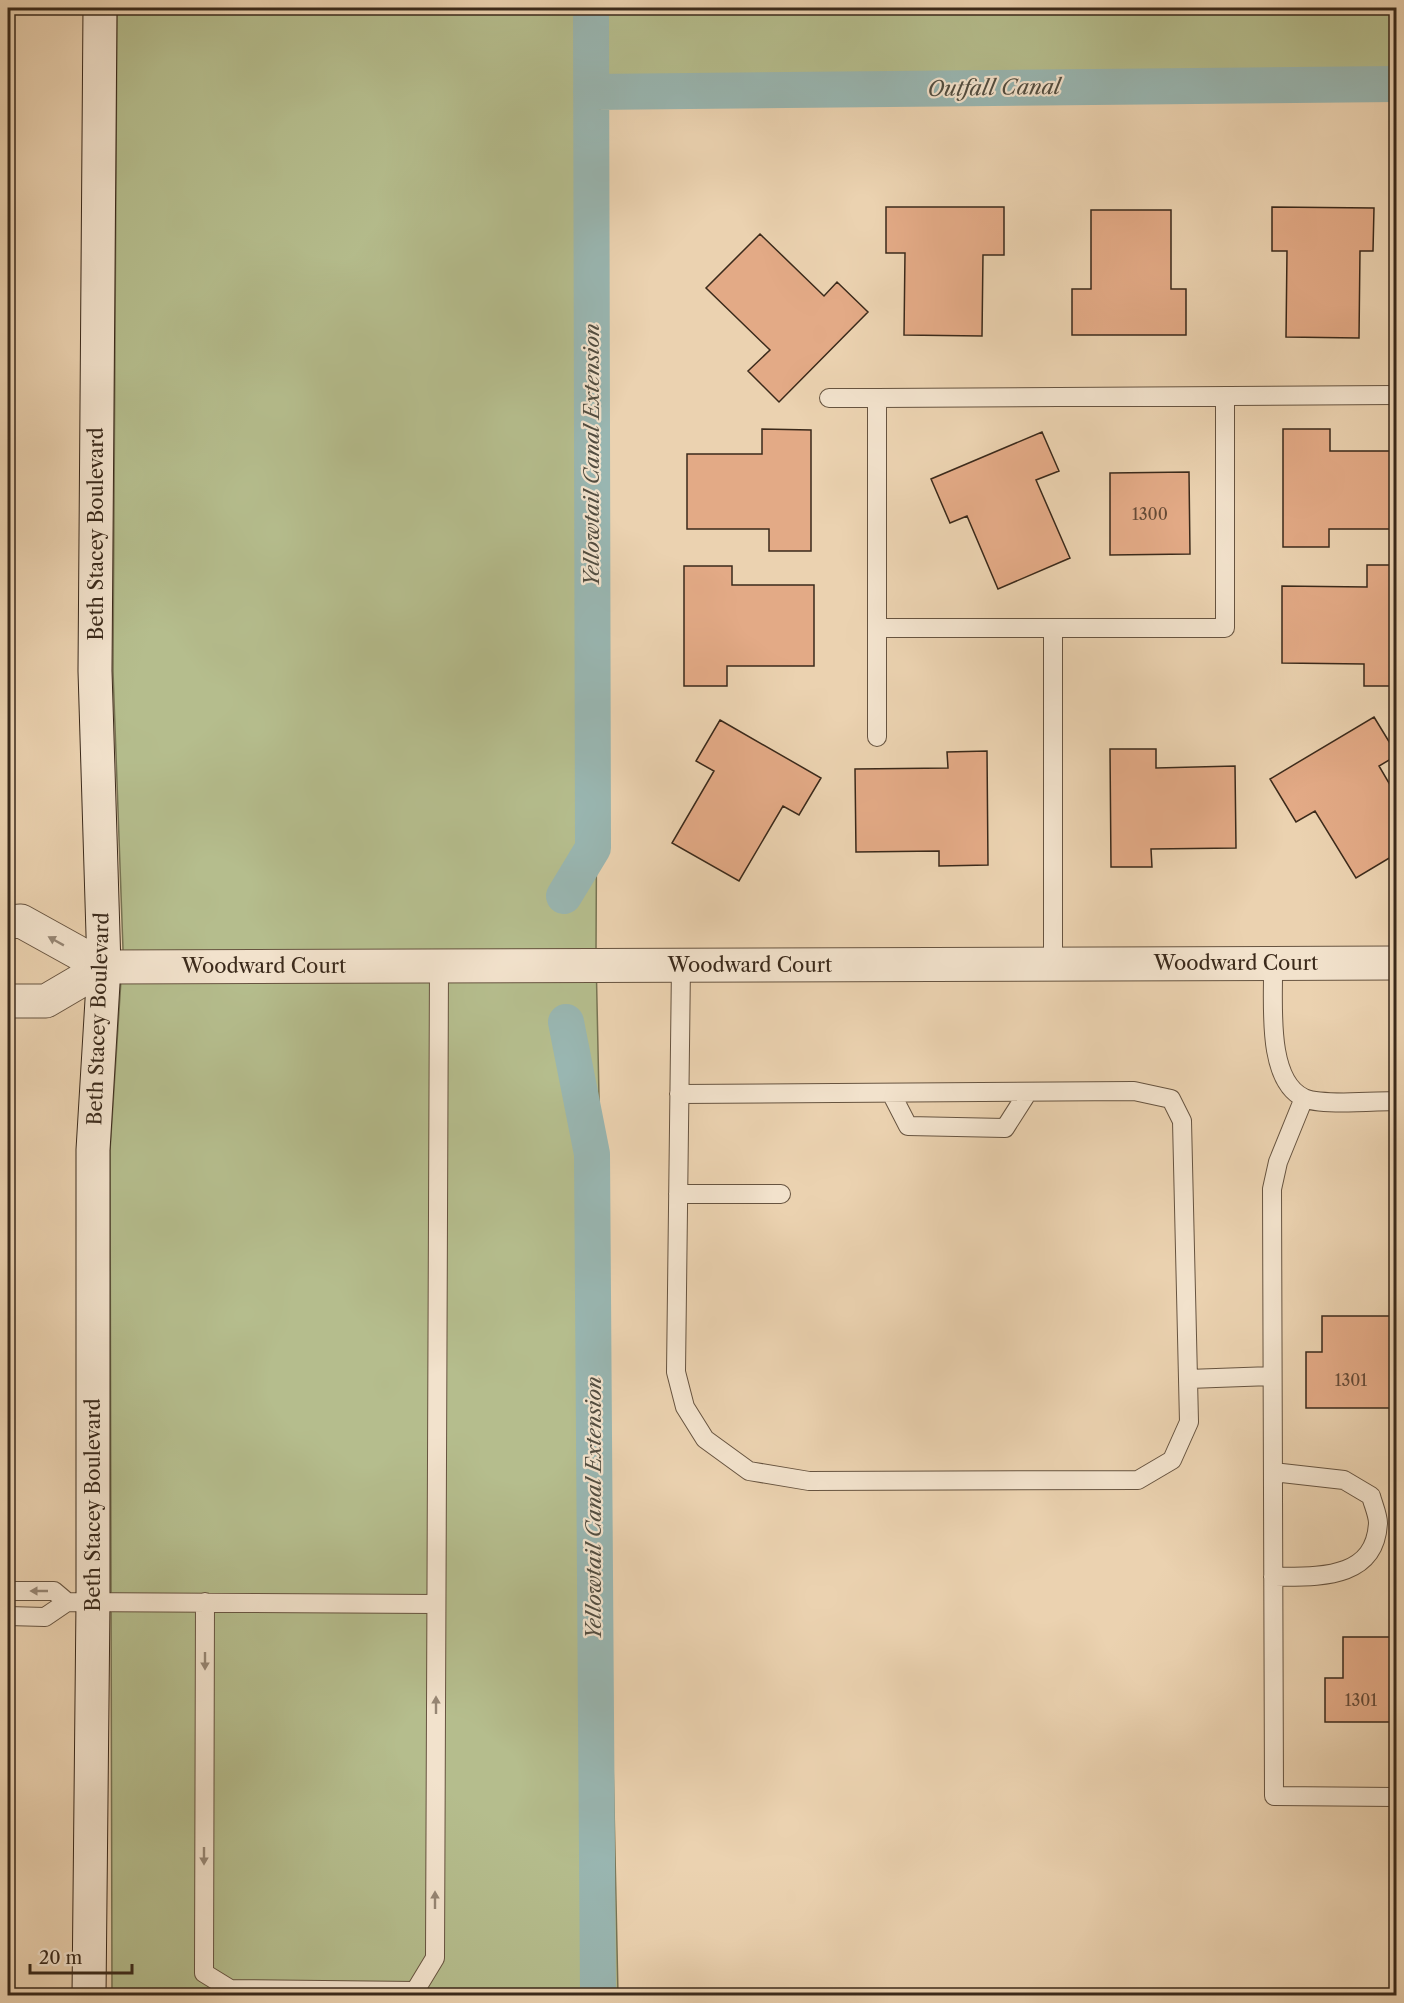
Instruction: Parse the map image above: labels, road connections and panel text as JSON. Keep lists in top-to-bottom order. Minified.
{"streets":{"street":["Beth Stacey Boulevard","Woodward Court"]},"crossings":[["Beth Stacey Boulevard","Woodward Court"]],"water":["Outfall Canal","Yellowtail Canal Extension"],"house_numbers":["1300","1301","1301"],"scale_bar":"20 m"}
